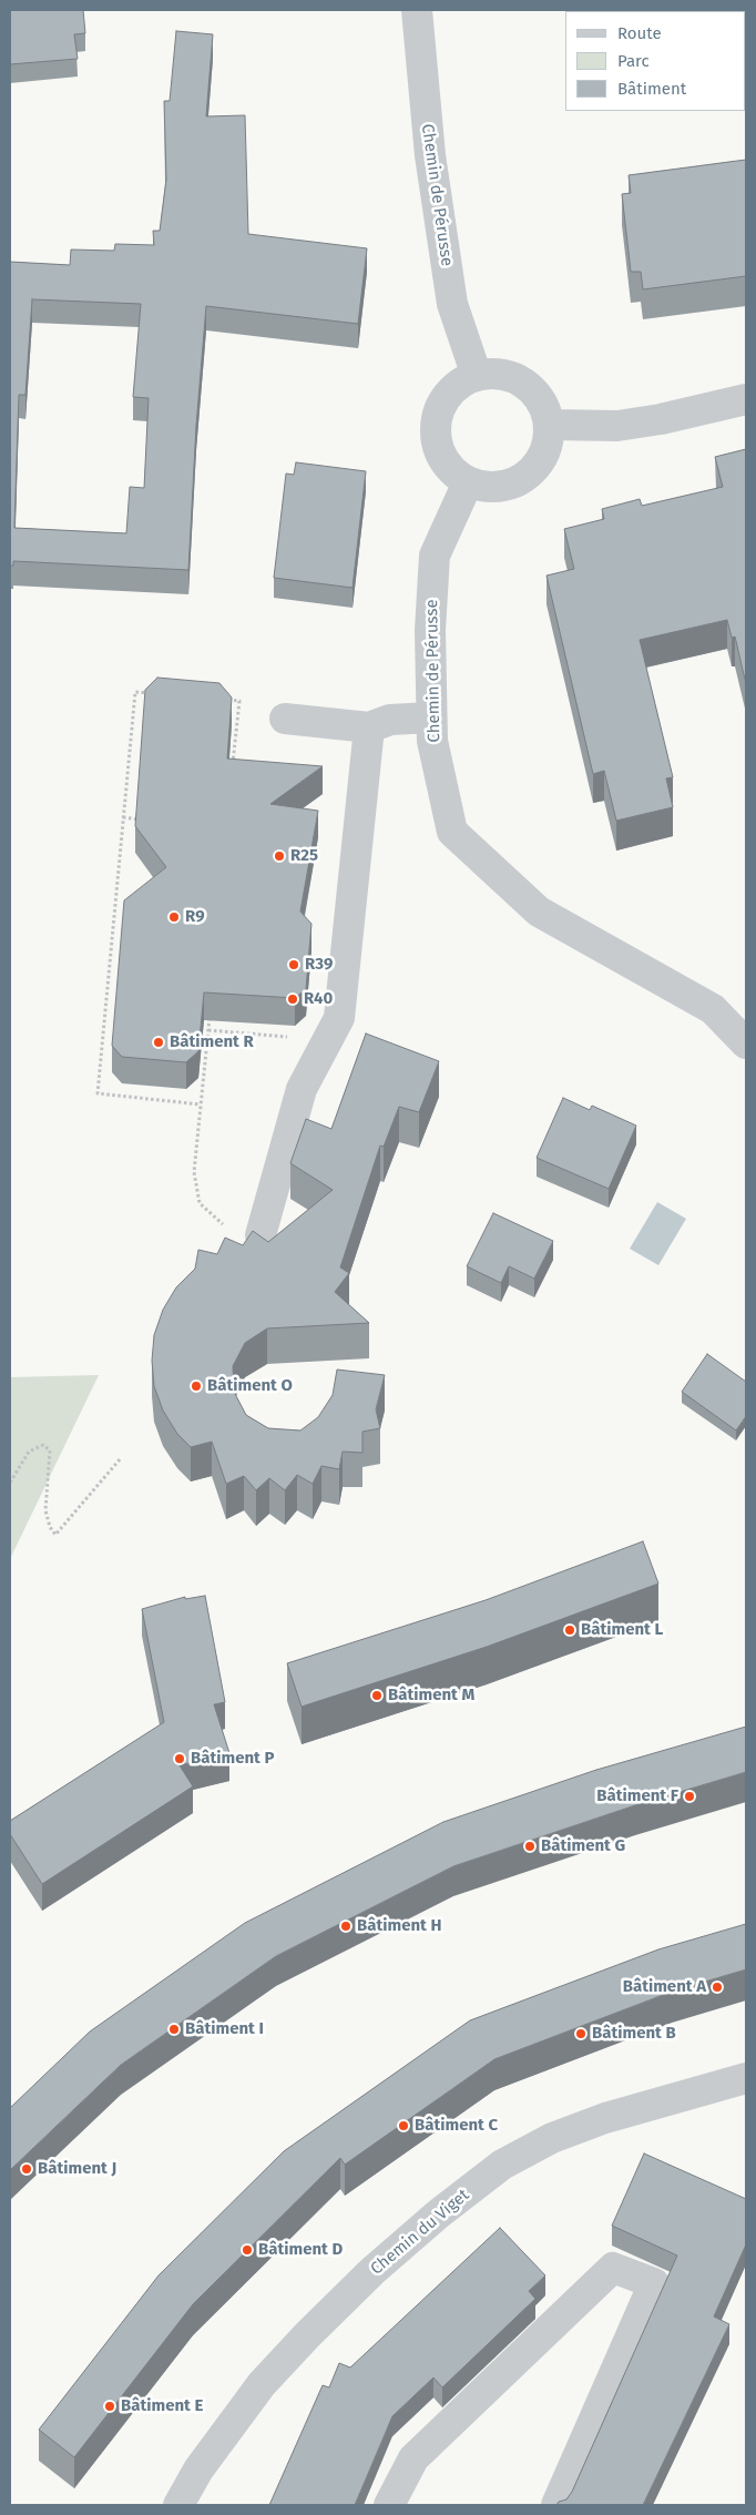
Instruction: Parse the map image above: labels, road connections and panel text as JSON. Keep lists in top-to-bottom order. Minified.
{"streets":{"street":["Chemin de Pérusse","Chemin du Viget"]},"places":["R25","R9","R39","R40","Bâtiment R","Bâtiment O","Bâtiment L","Bâtiment M","Bâtiment P","Bâtiment F","Bâtiment G","Bâtiment H","Bâtiment A","Bâtiment I","Bâtiment B","Bâtiment C","Bâtiment J","Bâtiment D","Bâtiment E"],"legend":["Route","Parc","Bâtiment"]}
